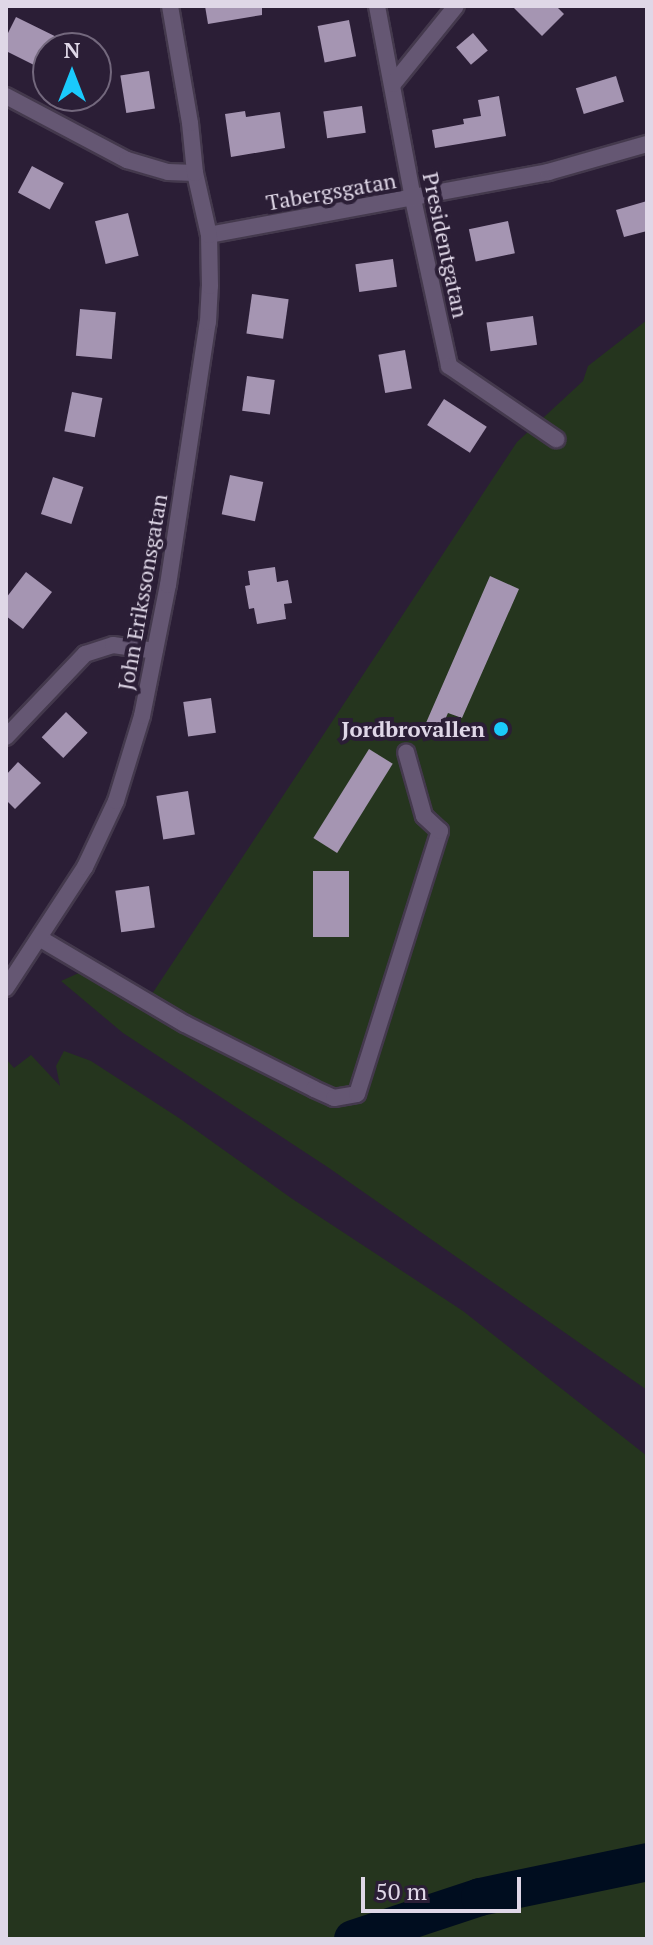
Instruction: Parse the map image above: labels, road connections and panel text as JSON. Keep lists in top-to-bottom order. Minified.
{"streets":{"street":["Tabergsgatan","Presidentgatan","John Erikssonsgatan"]},"crossings":[["Tabergsgatan","Presidentgatan"],["Tabergsgatan","John Erikssonsgatan"]],"places":["Jordbrovallen"],"scale_bar":"50 m","north":"top"}
